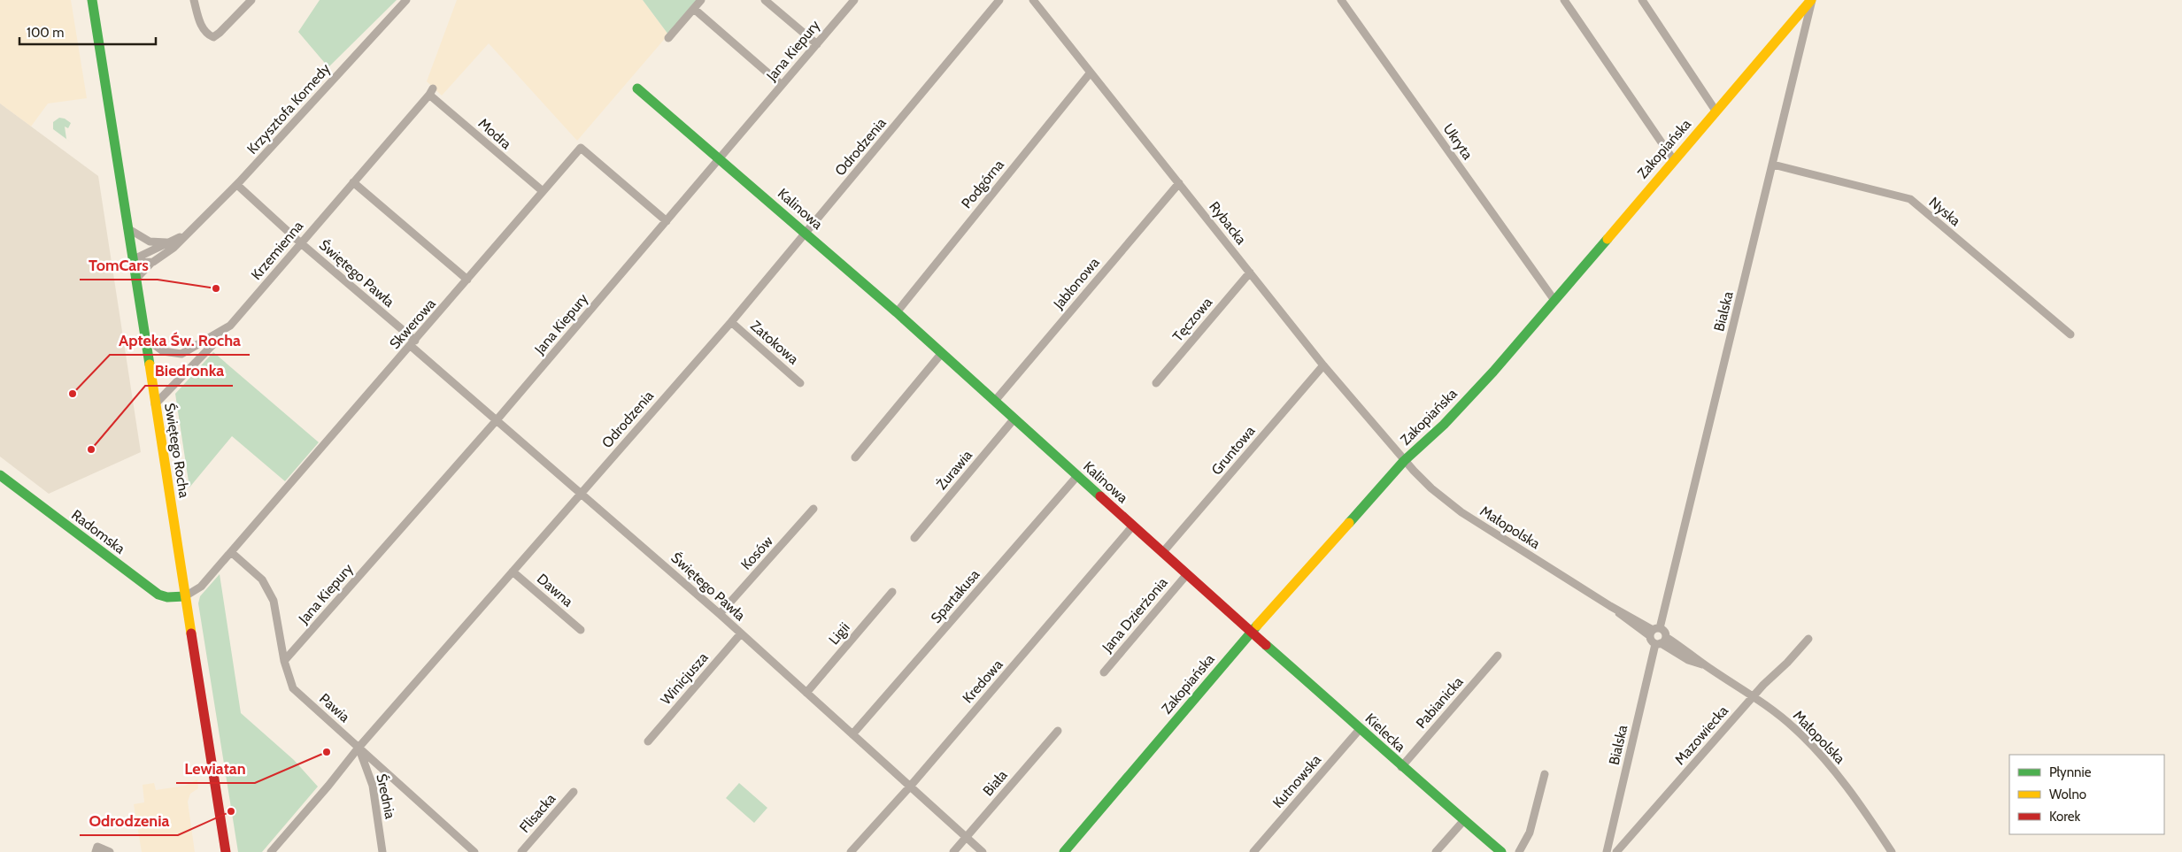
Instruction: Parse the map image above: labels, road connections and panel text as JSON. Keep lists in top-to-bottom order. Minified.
{"streets":{"street":["Jana Kiepury","Krzysztofa Komedy","Modra","Ukryta","Odrodzenia","Zakopiańska","Podgórna","Kalinowa","Nyska","Rybacka","Krzemienna","Świętego Pawła","Jabłonowa","Bialska","Tęczowa","Skwerowa","Zatokowa","Świętego Rocha","Gruntowa","Żurawia","Małopolska","Radomska","Kosów","Dawna","Spartakusa","Jana Dzierżonia","Ligii","Winicjusza","Kredowa","Pabianicka","Pawia","Kielecka","Mazowiecka","Kutnowska","Biała","Średnia","Flisacka"]},"crossings":[["Jana Kiepury","Kalinowa"],["Jana Kiepury","Świętego Pawła"],["Jana Kiepury","Skwerowa"],["Jana Kiepury","Pawia"],["Krzysztofa Komedy","Świętego Pawła"],["Krzysztofa Komedy","Świętego Rocha"],["Modra","Krzemienna"],["Modra","Skwerowa"],["Ukryta","Zakopiańska"],["Odrodzenia","Kalinowa"],["Odrodzenia","Świętego Pawła"],["Odrodzenia","Zatokowa"],["Odrodzenia","Dawna"],["Odrodzenia","Pawia"],["Odrodzenia","Średnia"],["Zakopiańska","Kalinowa"],["Zakopiańska","Rybacka"],["Zakopiańska","Bialska"],["Zakopiańska","Małopolska"],["Zakopiańska","Kielecka"],["Podgórna","Kalinowa"],["Podgórna","Rybacka"],["Kalinowa","Jabłonowa"],["Kalinowa","Gruntowa"],["Kalinowa","Żurawia"],["Kalinowa","Spartakusa"],["Kalinowa","Jana Dzierżonia"],["Kalinowa","Kredowa"],["Kalinowa","Kielecka"],["Nyska","Bialska"],["Rybacka","Jabłonowa"],["Rybacka","Tęczowa"],["Rybacka","Gruntowa"],["Rybacka","Małopolska"],["Krzemienna","Świętego Pawła"],["Krzemienna","Świętego Rocha"],["Świętego Pawła","Skwerowa"],["Świętego Pawła","Kosów"],["Świętego Pawła","Spartakusa"],["Świętego Pawła","Ligii"],["Świętego Pawła","Winicjusza"],["Świętego Pawła","Kredowa"],["Świętego Pawła","Biała"],["Bialska","Małopolska"],["Skwerowa","Świętego Rocha"],["Skwerowa","Radomska"],["Skwerowa","Pawia"],["Świętego Rocha","Radomska"],["Małopolska","Mazowiecka"],["Pabianicka","Kielecka"],["Pawia","Średnia"],["Kielecka","Kutnowska"]],"places":["TomCars","Apteka Św. Rocha","Biedronka","Lewiatan","Odrodzenia"],"legend":["Płynnie","Wolno","Korek"],"scale_bar":"100 m"}
